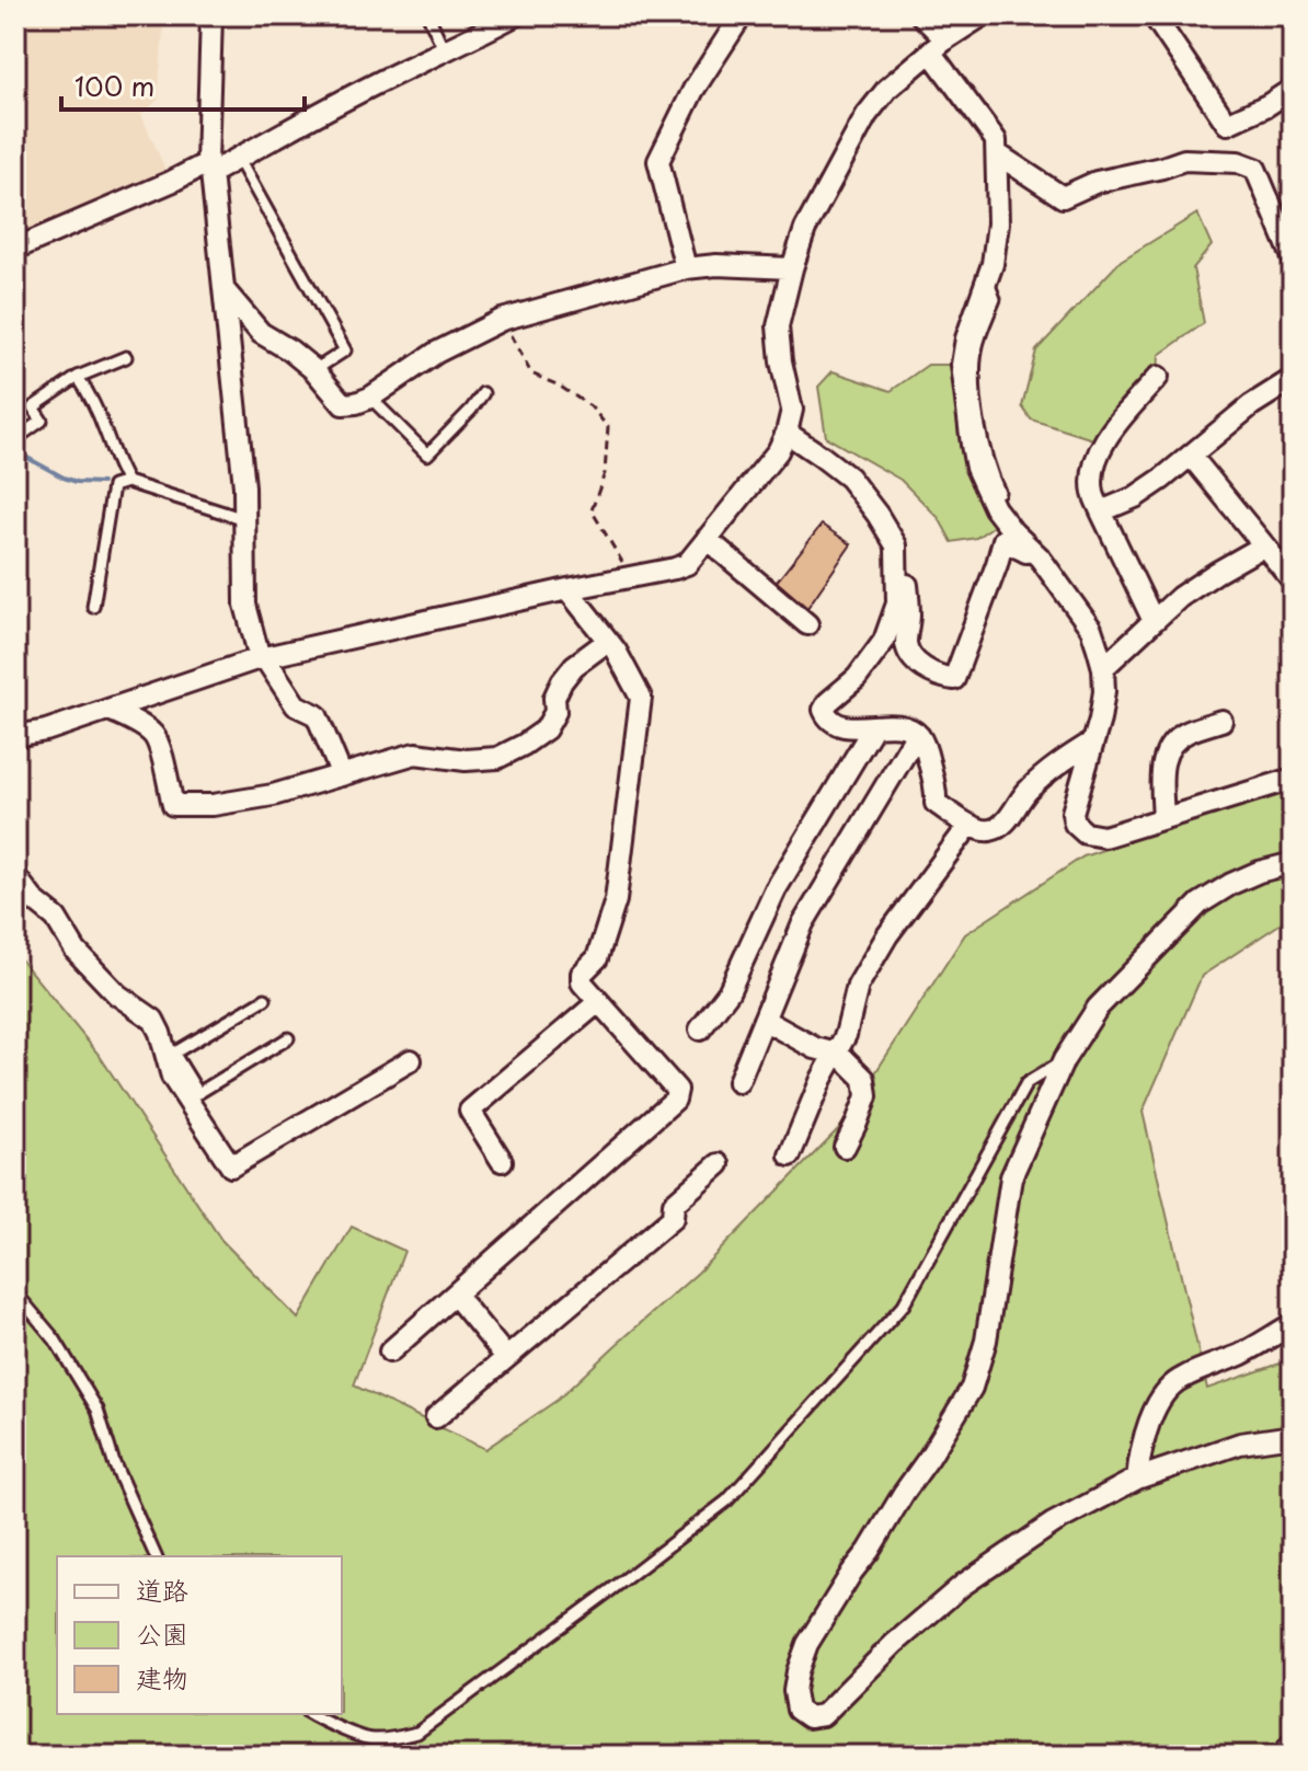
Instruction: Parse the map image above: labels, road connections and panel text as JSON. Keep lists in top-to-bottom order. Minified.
{"legend":["道路","公園","建物"],"scale_bar":"100 m"}
